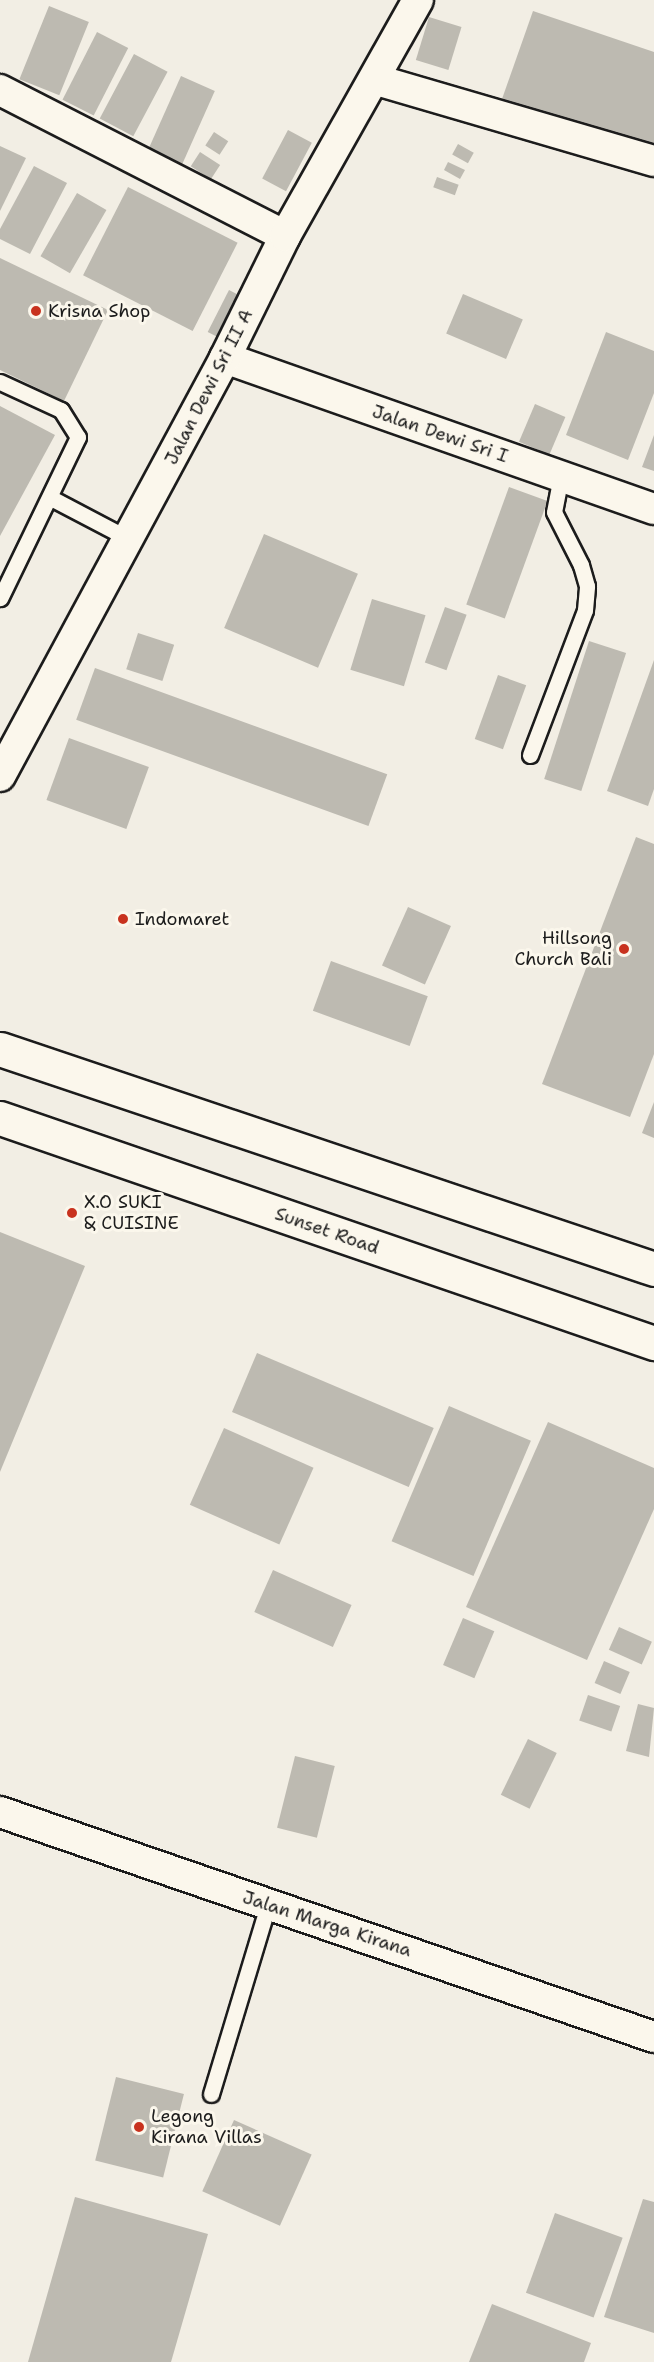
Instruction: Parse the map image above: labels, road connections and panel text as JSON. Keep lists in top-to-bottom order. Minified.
{"streets":{"highway":["Sunset Road"],"street":["Jalan Dewi Sri II A","Jalan Dewi Sri I","Jalan Marga Kirana"]},"crossings":[["Jalan Dewi Sri II A","Jalan Dewi Sri I"]],"places":["Krisna Shop","Indomaret","Hillsong Church Bali","X.O SUKI & CUISINE","Legong Kirana Villas"]}
